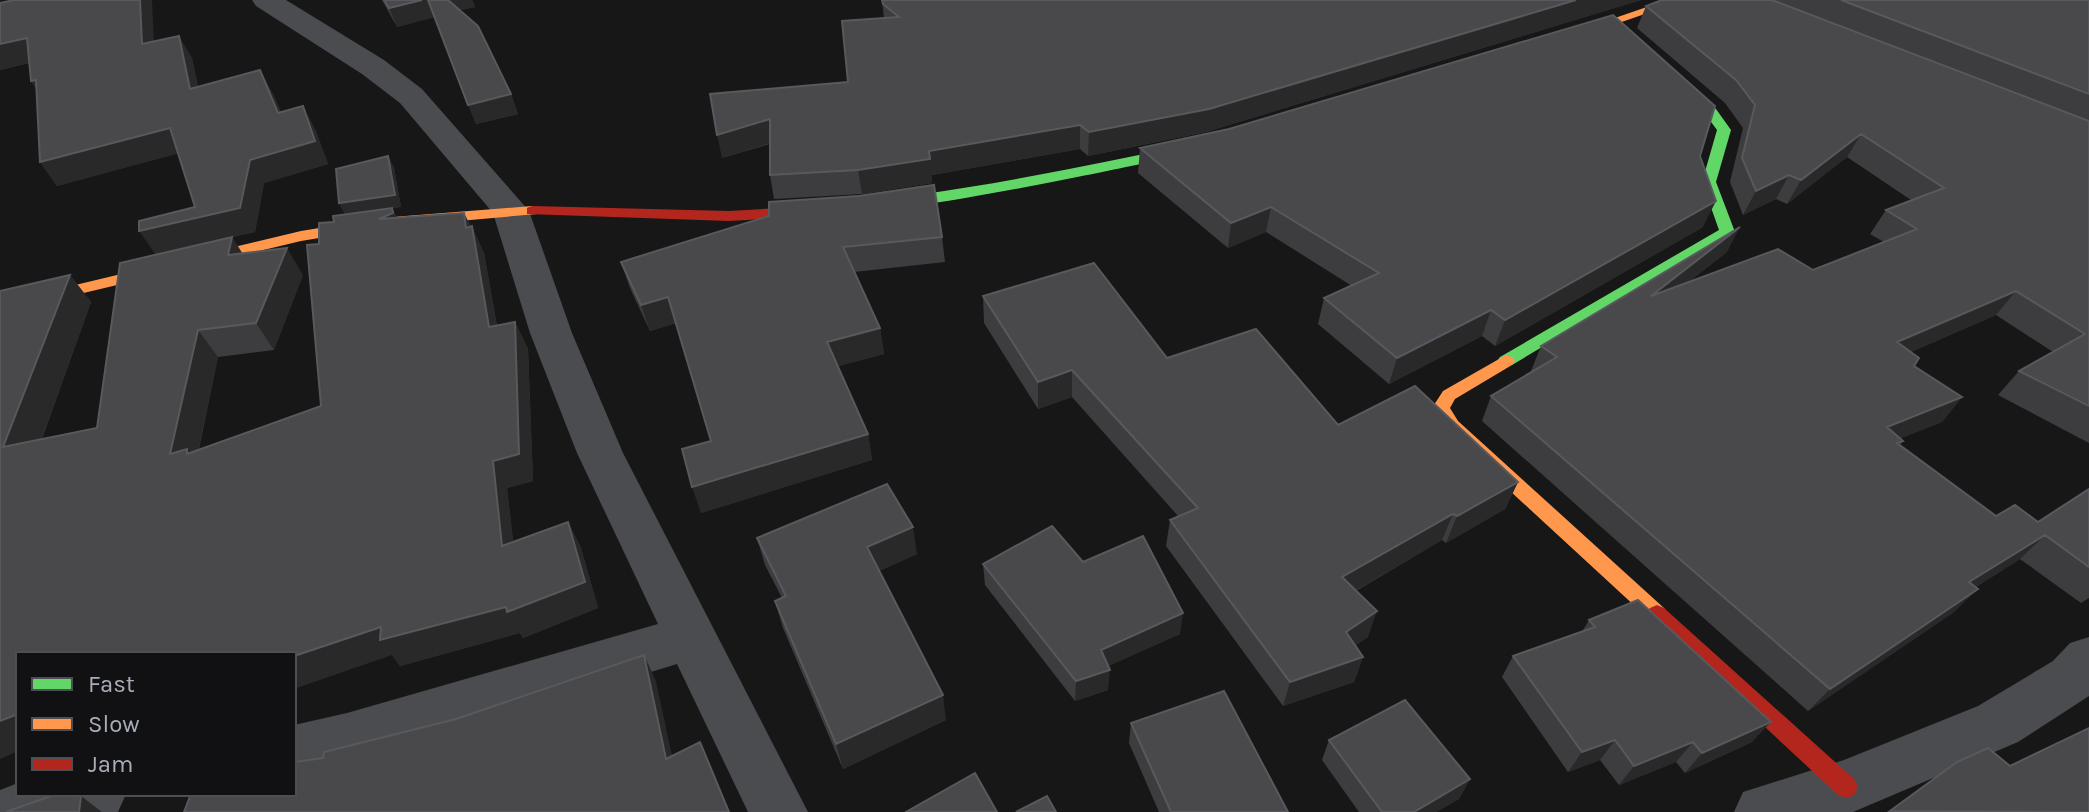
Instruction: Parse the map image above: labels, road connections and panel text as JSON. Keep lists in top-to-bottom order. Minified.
{"legend":["Fast","Slow","Jam"]}
